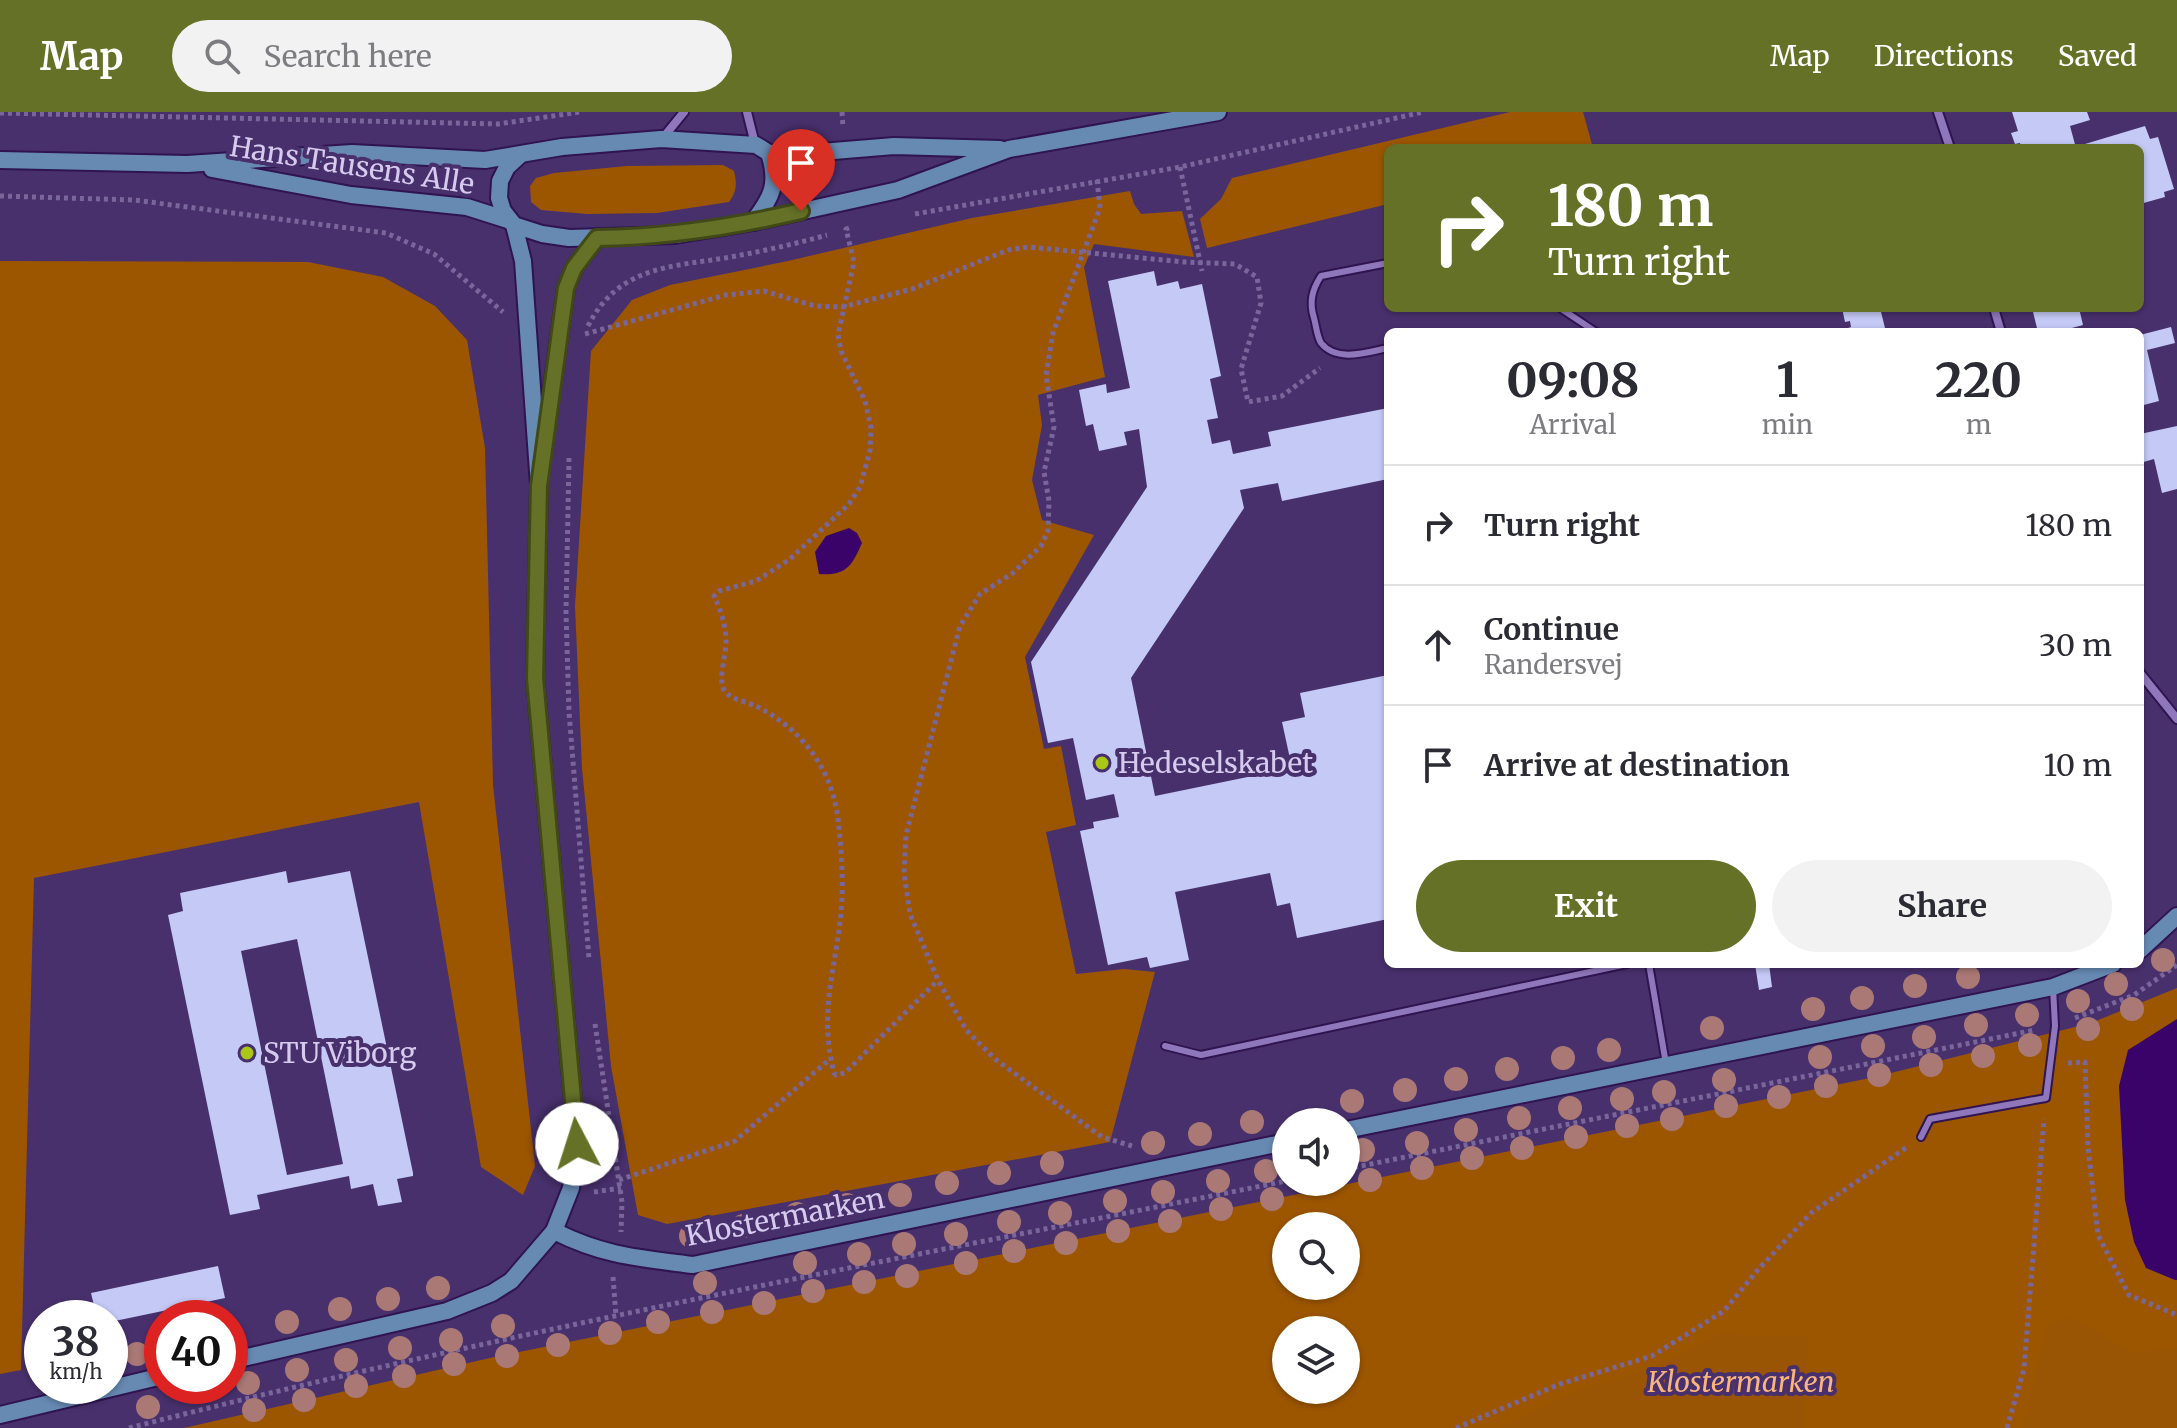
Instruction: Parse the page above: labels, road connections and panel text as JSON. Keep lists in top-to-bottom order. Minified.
{"streets":{"street":["Hans Tausens Alle","Klostermarken"]},"parks":["Klostermarken"],"places":["Hedeselskabet","STU Viborg"],"page":{"header":"Map","search":"Search here","nav":["Map","Directions","Saved"],"turn":["180 m","Turn right"],"eta":["09:08","Arrival","1","min","220","m"],"list":[{"name":"Turn right","value":"180 m"},{"name":"Continue","note":"Randersvej","value":"30 m"},{"name":"Arrive at destination","value":"10 m"}],"buttons":["Exit","Share"],"speed":"38 km/h","limit":"40"}}
